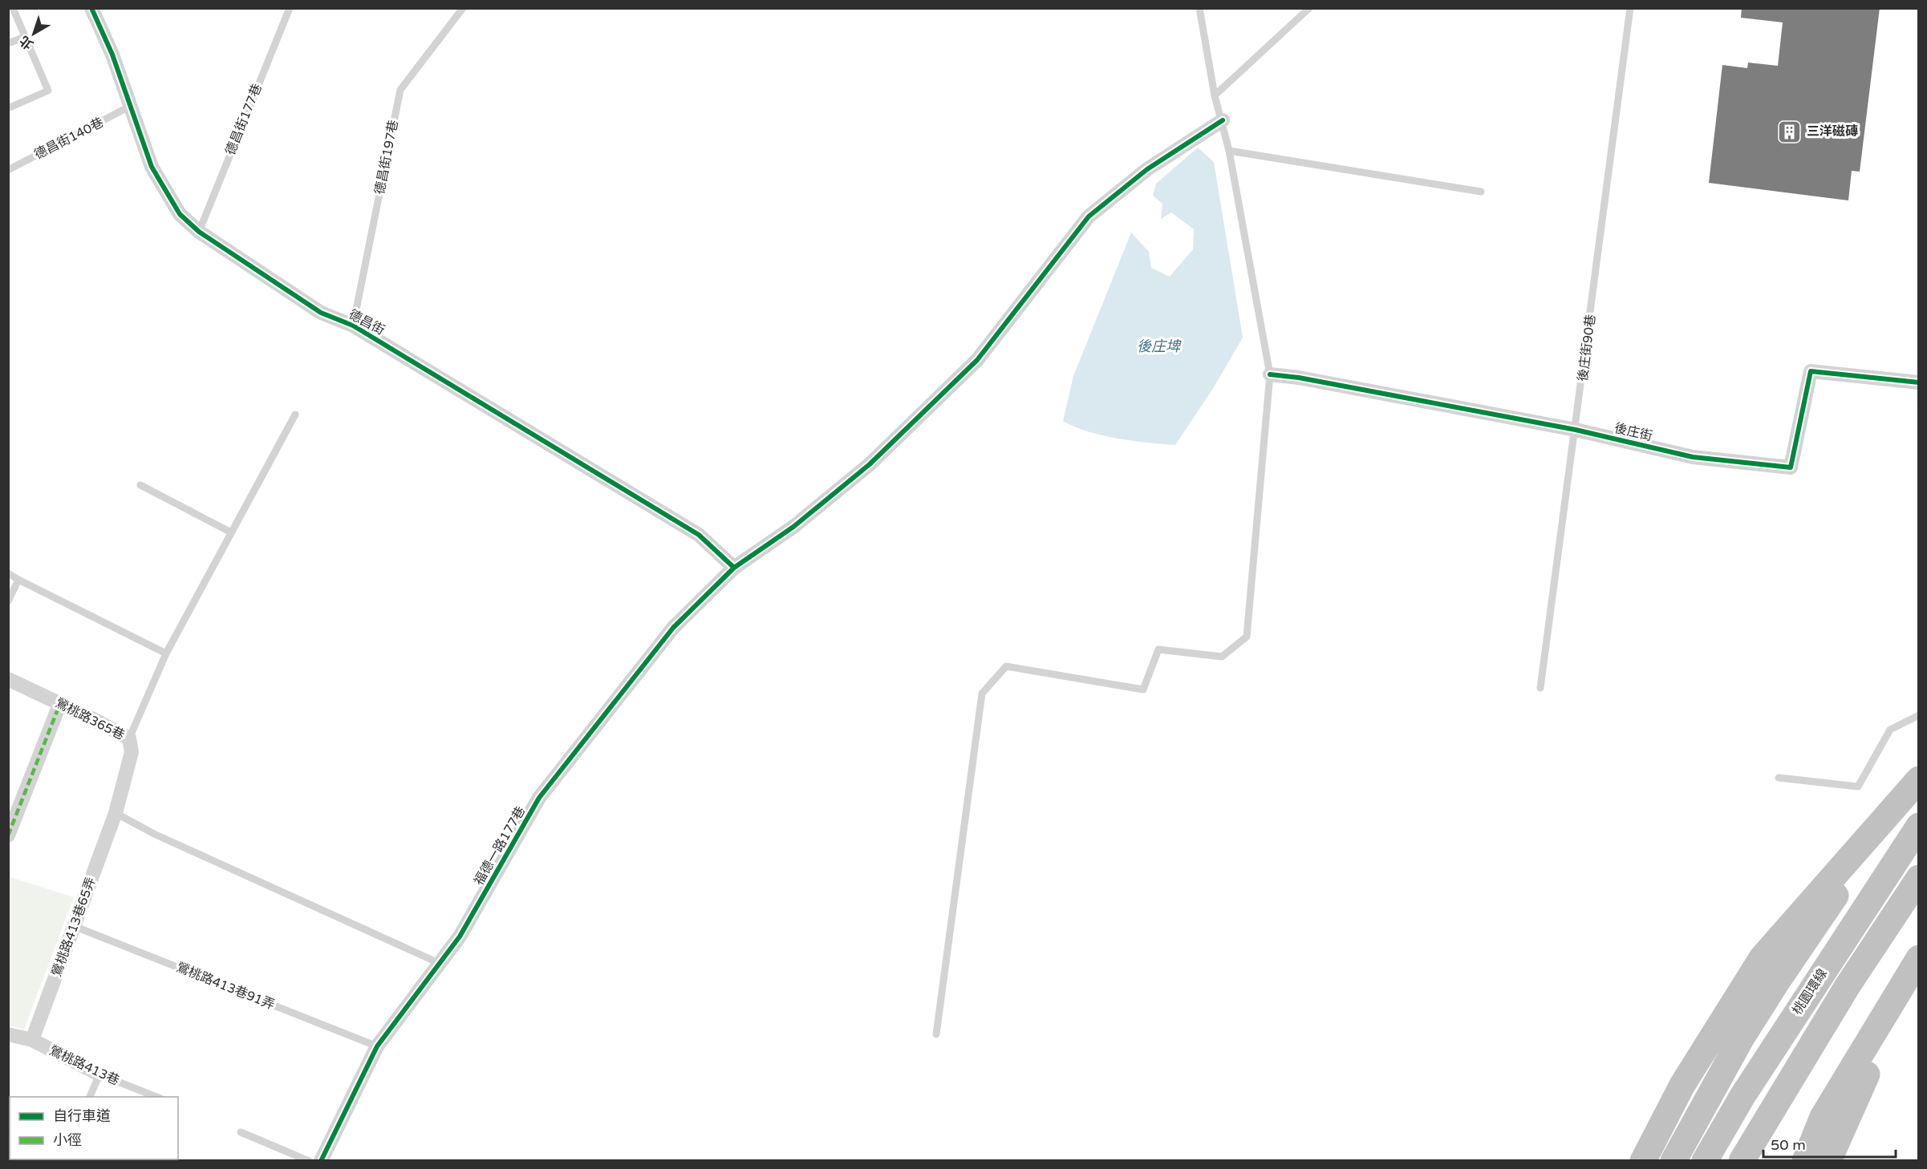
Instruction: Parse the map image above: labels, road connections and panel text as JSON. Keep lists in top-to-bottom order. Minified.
{"streets":{"highway":["桃園環線"],"street":["德昌街","後庄街","鶯桃路365巷","福德一路177巷","鶯桃路413巷65弄","鶯桃路413巷"],"lane":["德昌街177巷","德昌街140巷","德昌街197巷","後庄街90巷","鶯桃路413巷91弄"]},"crossings":[["德昌街177巷","德昌街"],["德昌街140巷","德昌街"],["德昌街197巷","德昌街"],["德昌街","福德一路177巷"],["後庄街90巷","後庄街"],["鶯桃路365巷","鶯桃路413巷65弄"],["福德一路177巷","鶯桃路413巷91弄"],["鶯桃路413巷65弄","鶯桃路413巷91弄"],["鶯桃路413巷65弄","鶯桃路413巷"]],"water":["後庄埤"],"places":{"building":["三洋磁磚"]},"legend":["自行車道","小徑"],"scale_bar":"50 m","north":"bottom left"}
